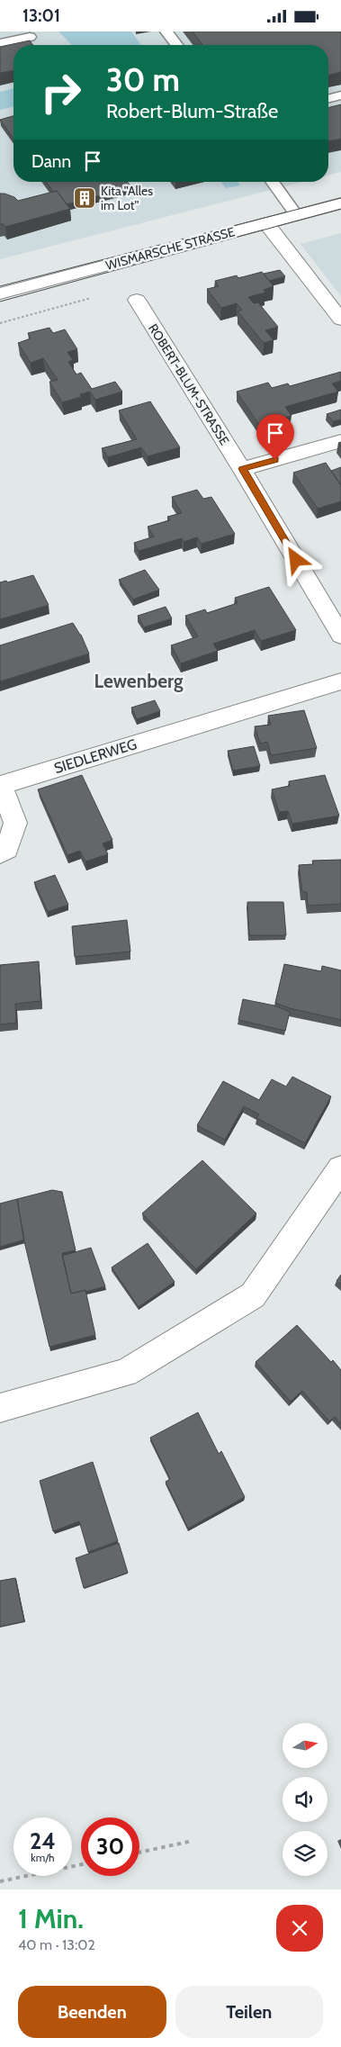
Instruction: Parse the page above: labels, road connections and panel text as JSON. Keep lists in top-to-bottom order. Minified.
{"streets":{"street":["WISMARSCHE STRASSE","ROBERT-BLUM-STRASSE","SIEDLERWEG"]},"districts":["Lewenberg"],"places":{"building":["Kita ''Alles im Lot''"]},"north":"right","page":{"status":"13:01","turn":["30 m","Robert-Blum-Straße"],"then":"Dann","speed":"24 km/h","limit":"30","heading":["1 Min.","40 m · 13:02"],"buttons":["Beenden","Teilen"]}}
